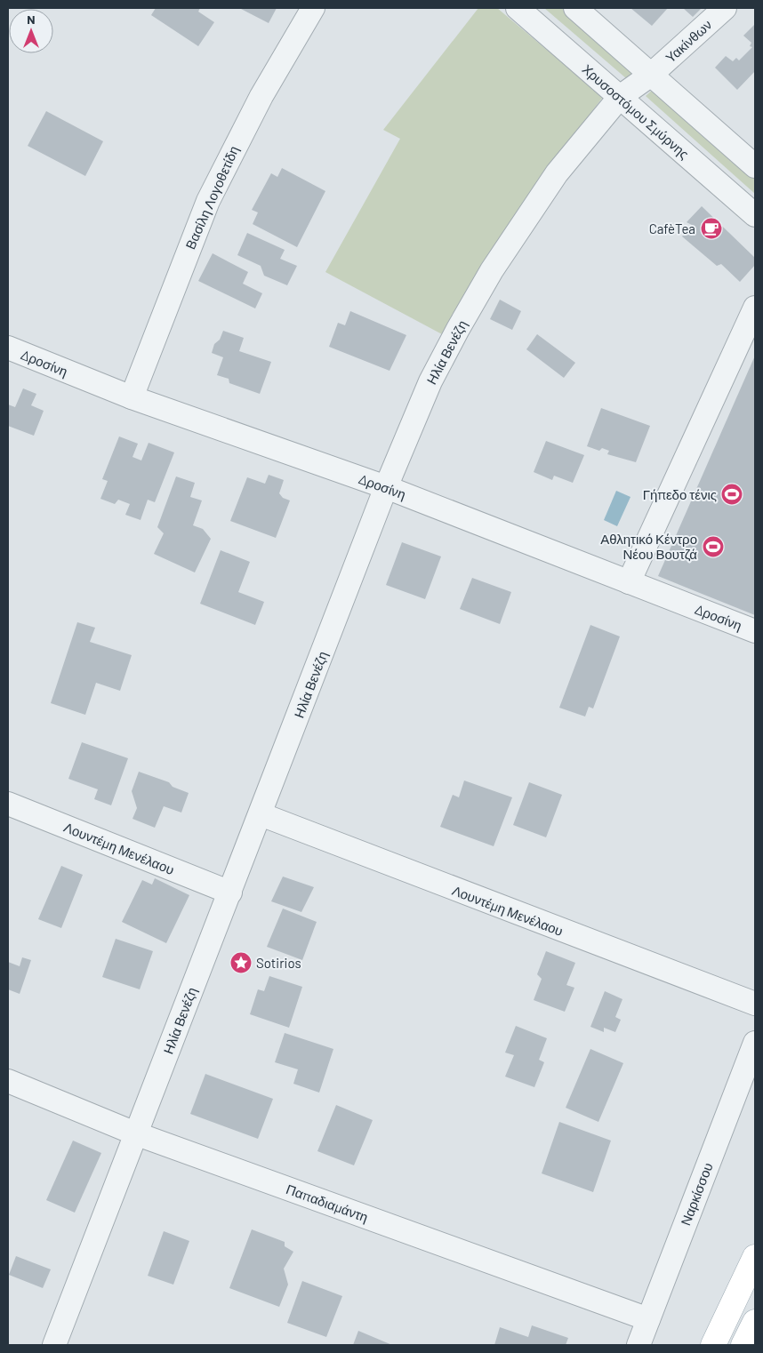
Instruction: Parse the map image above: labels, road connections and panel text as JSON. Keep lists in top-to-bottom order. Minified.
{"streets":{"street":["Υακίνθων","Χρυσοστόμου Σμύρνης","Βασίλη Λογοθετίδη","Ηλία Βενέζη","Δροσίνη","Λουντέμη Μενέλαου","Ναρκίσσου","Παπαδιαμάντη"]},"crossings":[["Υακίνθων","Ηλία Βενέζη"],["Χρυσοστόμου Σμύρνης","Ηλία Βενέζη"],["Βασίλη Λογοθετίδη","Δροσίνη"],["Ηλία Βενέζη","Δροσίνη"],["Ηλία Βενέζη","Λουντέμη Μενέλαου"],["Ηλία Βενέζη","Παπαδιαμάντη"],["Ναρκίσσου","Παπαδιαμάντη"]],"places":{"cafe":["CafèTea"],"sports":["Γήπεδο τένις","Αθλητικό Κέντρο Νέου Βουτζά"],"place":["Sotirios"]},"north":"top"}
